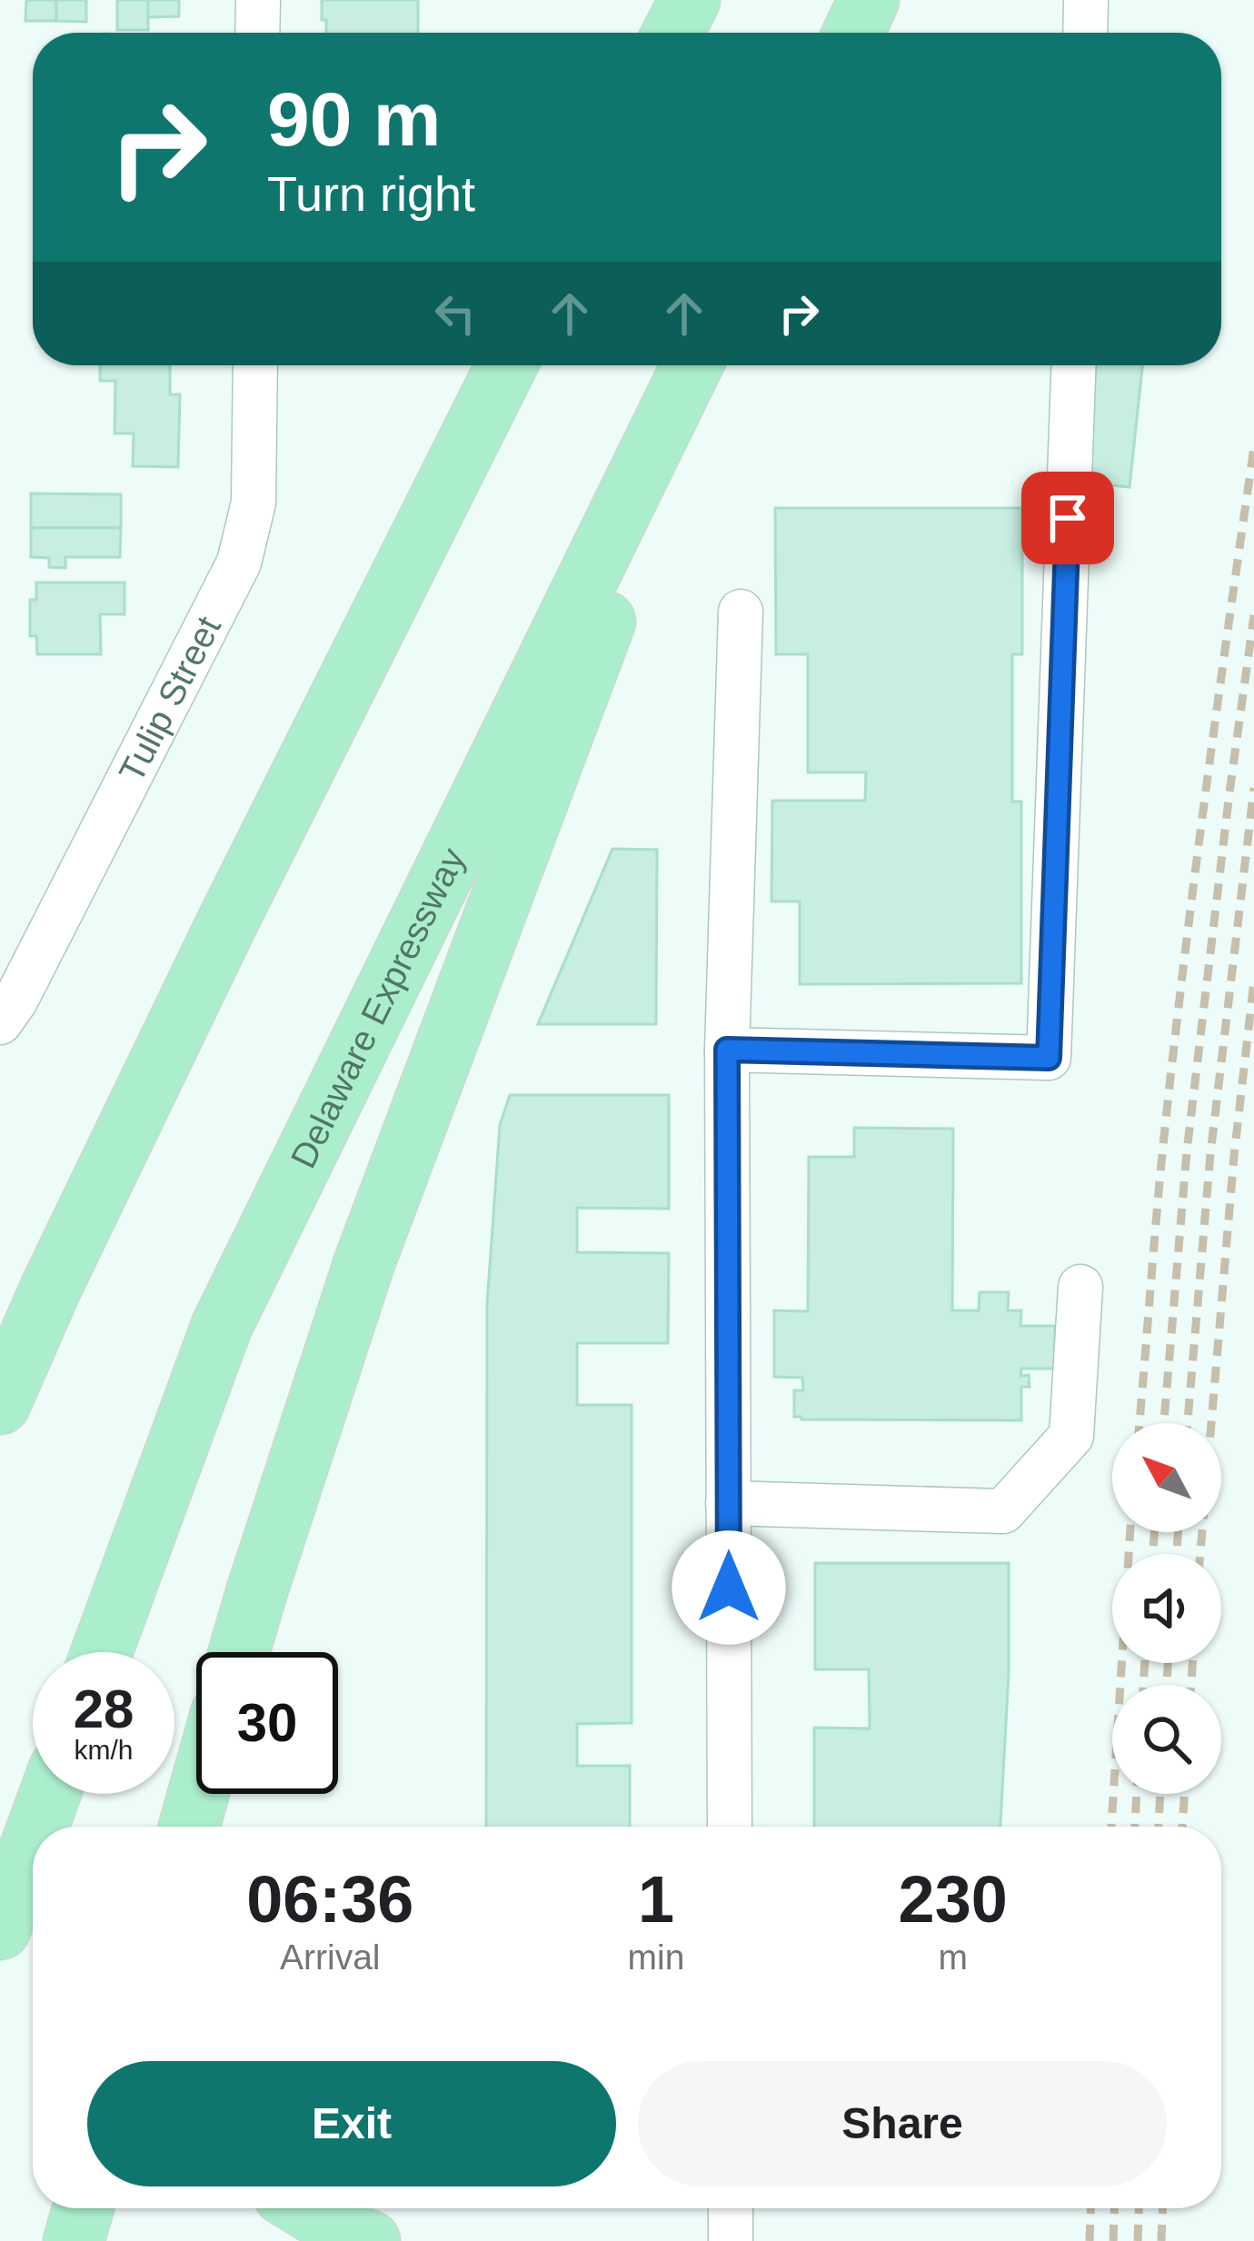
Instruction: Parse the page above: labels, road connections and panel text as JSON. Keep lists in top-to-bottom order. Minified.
{"streets":{"highway":["Delaware Expressway"],"street":["Tulip Street"]},"north":"top left","page":{"turn":["90 m","Turn right"],"speed":"28 km/h","limit":"30","eta":["06:36","Arrival","1","min","230","m"],"buttons":["Exit","Share"]}}
